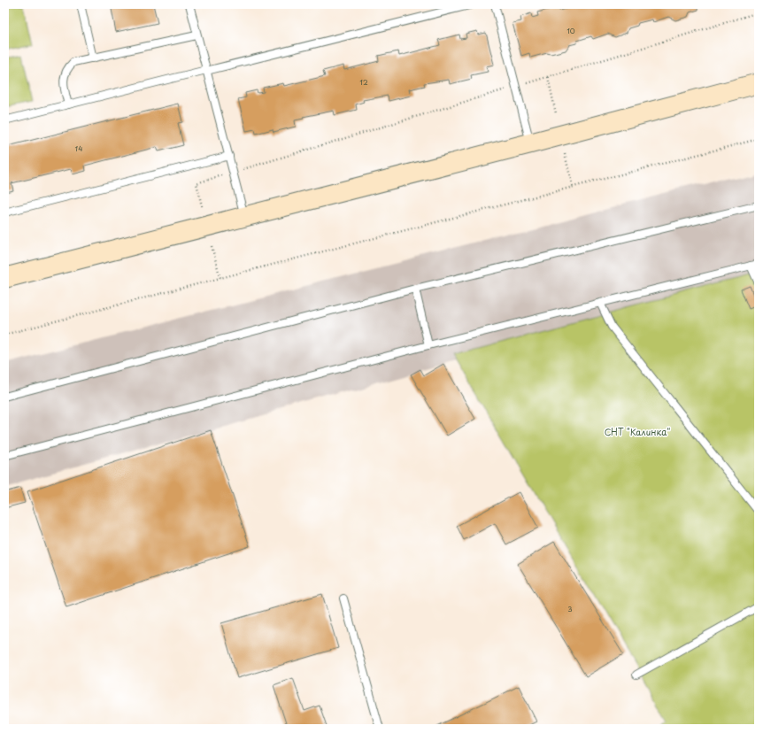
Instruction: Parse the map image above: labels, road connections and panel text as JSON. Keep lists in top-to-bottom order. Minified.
{"parks":["СНТ \"Калинка\""],"house_numbers":["10","12","14","3"]}
